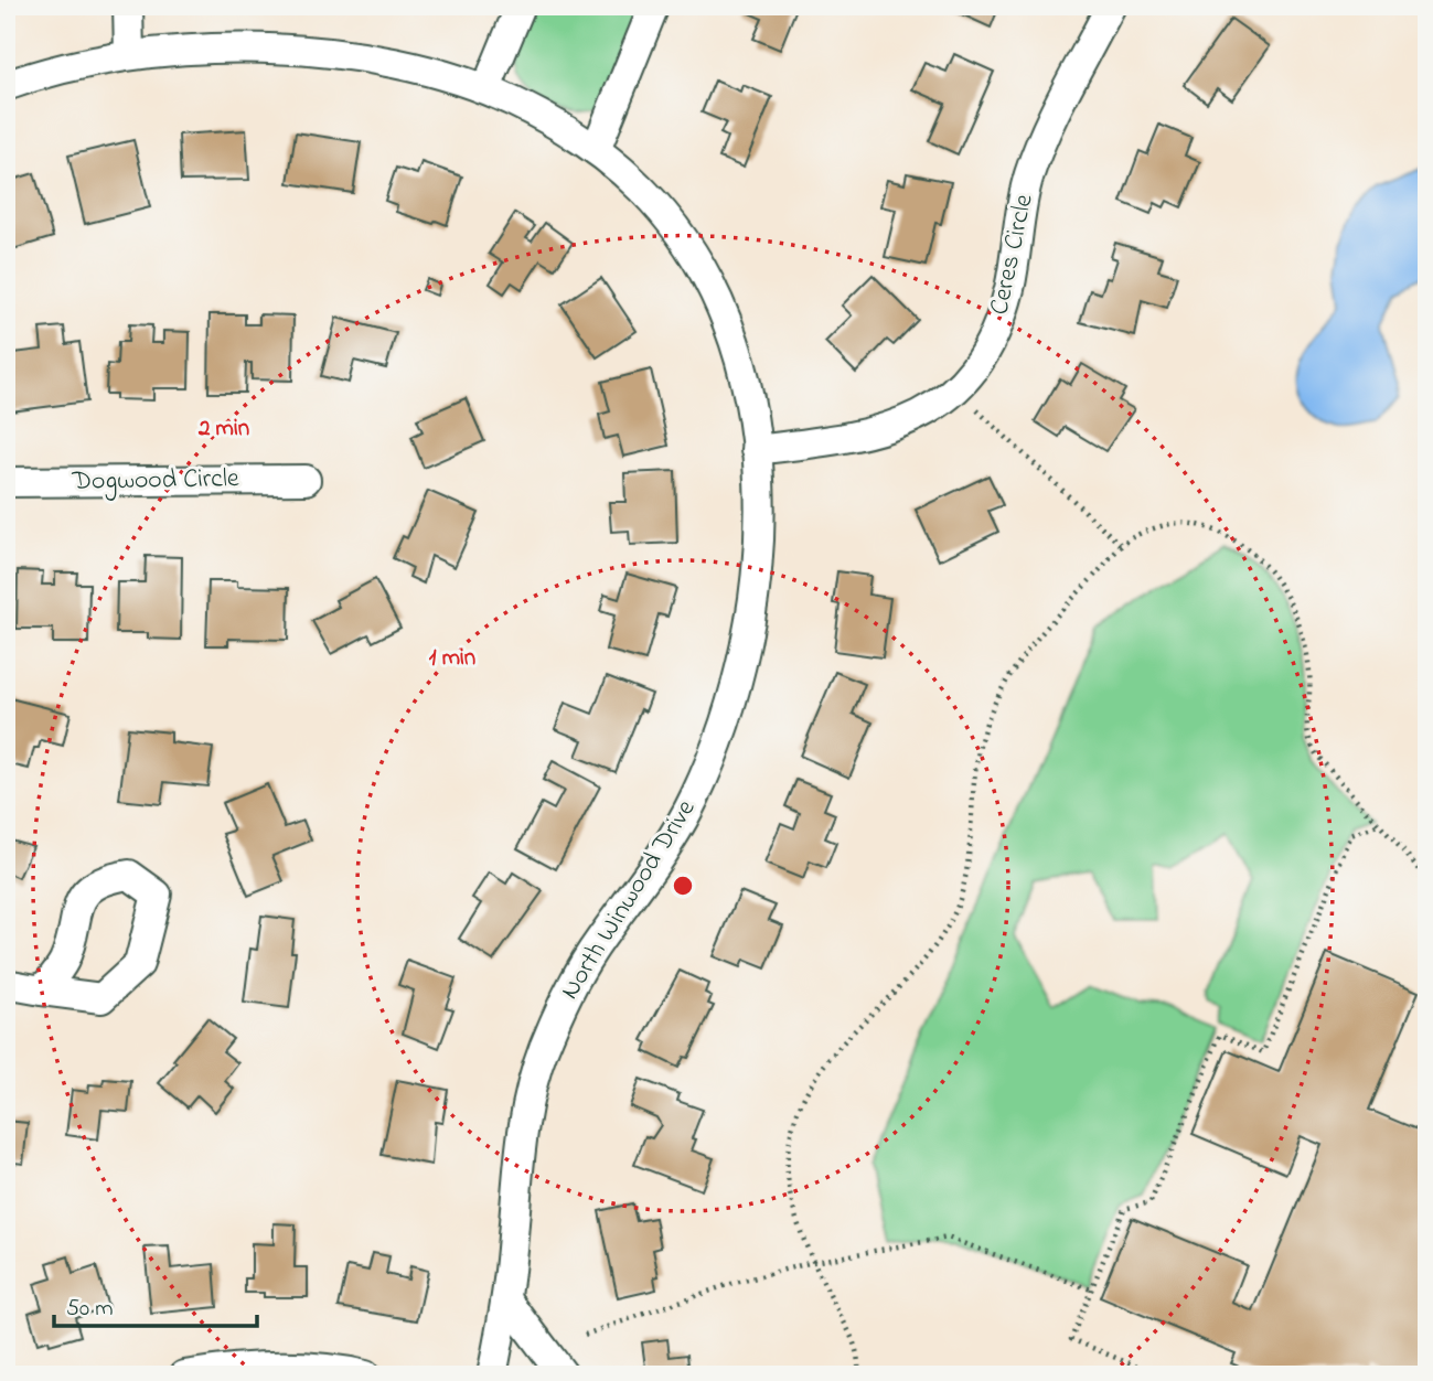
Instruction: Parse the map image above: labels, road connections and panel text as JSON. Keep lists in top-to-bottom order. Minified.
{"streets":{"street":["Ceres Circle","Dogwood Circle","North Winwood Drive"]},"crossings":[["Ceres Circle","North Winwood Drive"]],"scale_bar":"50 m","rings":["2 min","1 min"]}
